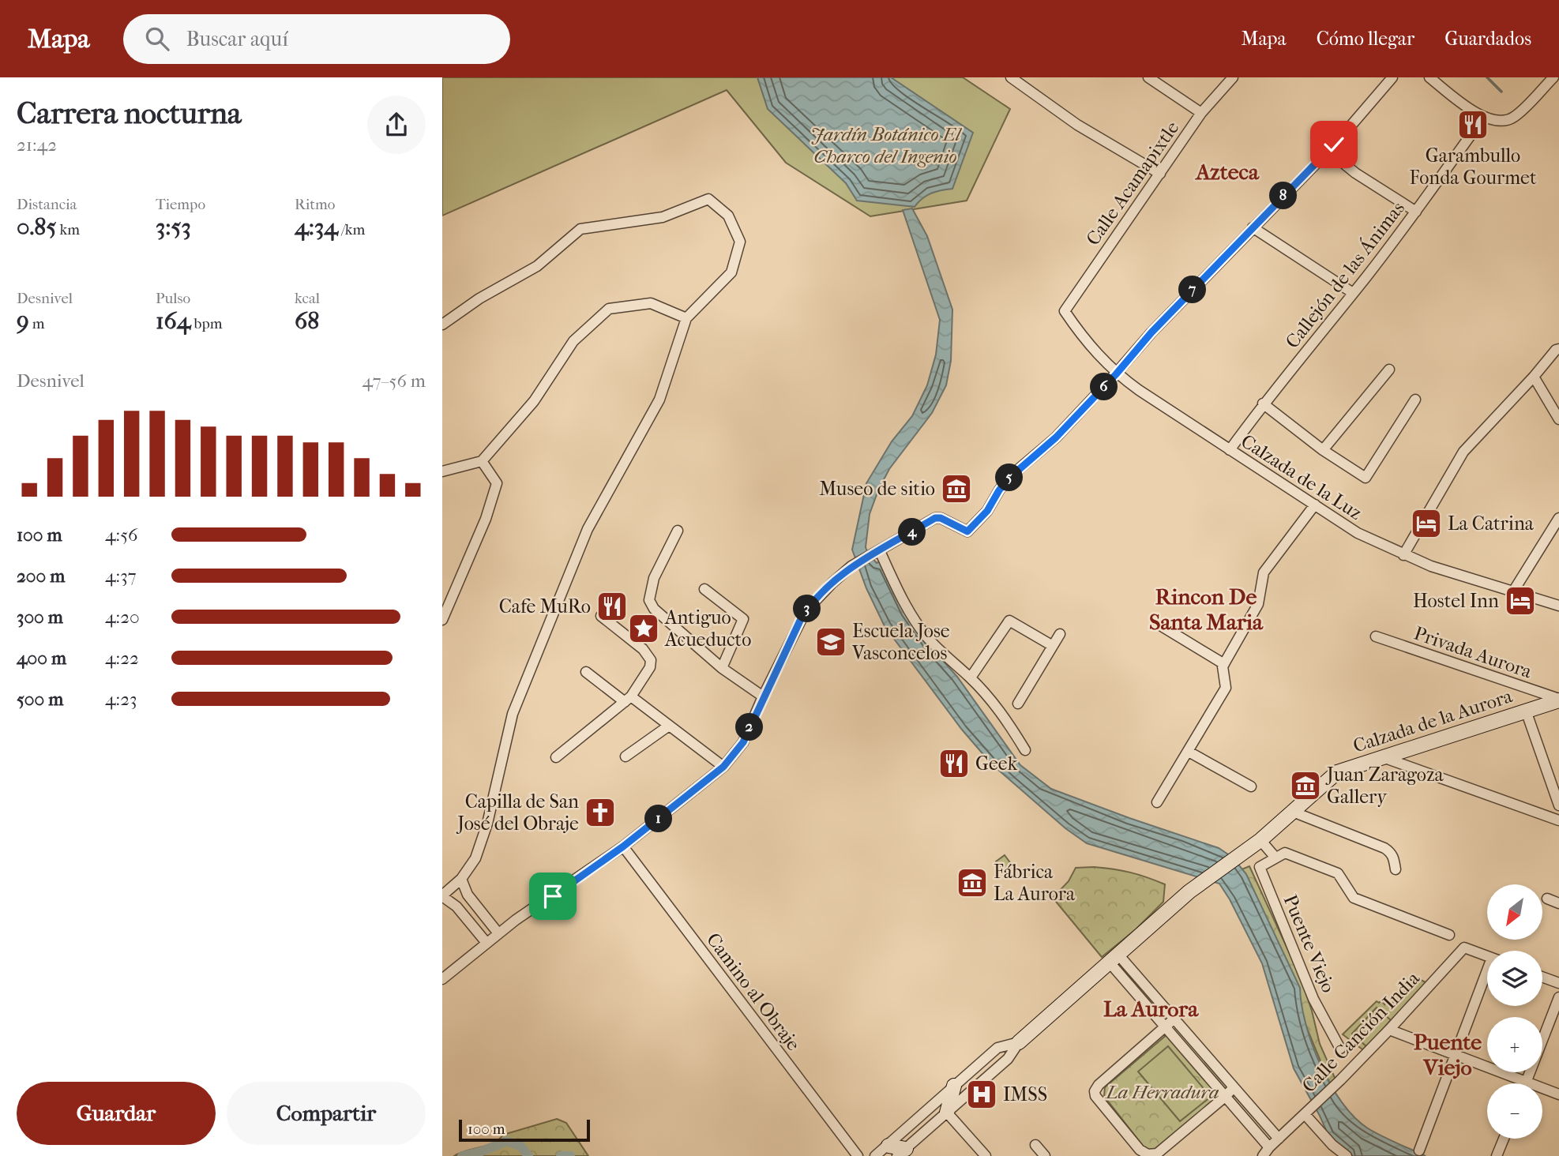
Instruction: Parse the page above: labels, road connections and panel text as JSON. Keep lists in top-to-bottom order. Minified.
{"streets":{"main road":["Calzada de la Aurora"],"street":["Calle Acamapixtle","Callejón de las Ánimas","Calzada de la Luz","Privada Aurora","Puente Viejo","Camino al Obraje","Calle Canción India"]},"crossings":[["Calle Acamapixtle","Calzada de la Luz"],["Callejón de las Ánimas","Calzada de la Luz"],["Privada Aurora","Calzada de la Aurora"]],"districts":["Azteca","Rincon De Santa Maria","La Aurora","Puente Viejo"],"parks":["Jardín Botánico El Charco del Ingenio","La Herradura"],"places":{"restaurant":["Garambullo Fonda Gourmet","Cafe MuRo","Geek"],"museum":["Museo de sitio","Juan Zaragoza Gallery","Fábrica La Aurora"],"hotel":["La Catrina","Hostel Inn"],"place":["Antiguo Acueducto"],"school or university":["Escuela Jose Vasconcelos"],"church":["Capilla de San José del Obraje"],"hospital":["IMSS"]},"scale_bar":"100 m","north":"bottom left","page":{"header":"Mapa","search":"Buscar aquí","nav":["Mapa","Cómo llegar","Guardados"],"heading":["Carrera nocturna","21:42"],"stats":[["Distancia","0.85 km"],["Tiempo","3:53"],["Ritmo","4:34 /km"],["Desnivel","9 m"],["Pulso","164 bpm"],["kcal","68"]],"pins":["8","7","6","5","4","3","2","1"],"chart":["Desnivel","47–56 m"],"list":[{"name":"100 m","note":"4:56"},{"name":"200 m","note":"4:37"},{"name":"300 m","note":"4:20"},{"name":"400 m","note":"4:22"},{"name":"500 m","note":"4:23"}],"map_buttons":["+","−"],"buttons":["Guardar","Compartir"],"scale":"100 m"}}
